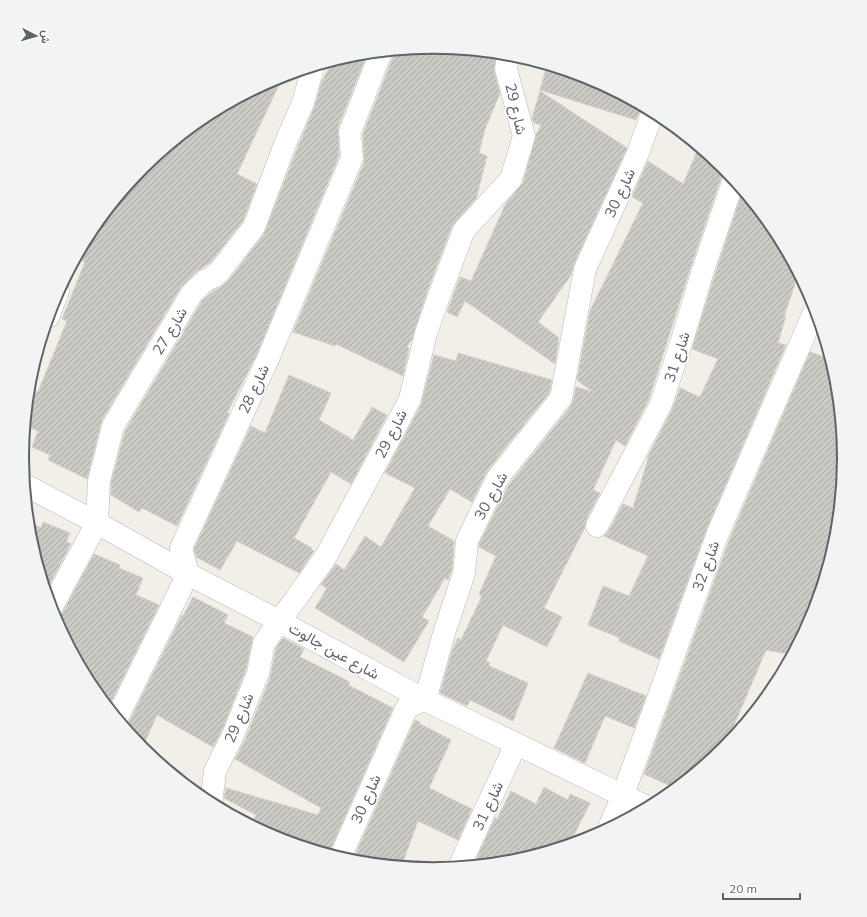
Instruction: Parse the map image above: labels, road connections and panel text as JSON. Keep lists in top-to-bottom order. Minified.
{"streets":{"street":["شارع 29","شارع 30","شارع 27","شارع 31","شارع 28","شارع 32","شارع عين جالوت"]},"crossings":[["شارع 29","شارع عين جالوت"],["شارع 30","شارع عين جالوت"],["شارع 27","شارع عين جالوت"],["شارع 31","شارع عين جالوت"],["شارع 28","شارع عين جالوت"],["شارع 32","شارع عين جالوت"]],"scale_bar":"20 m","north":"right"}
